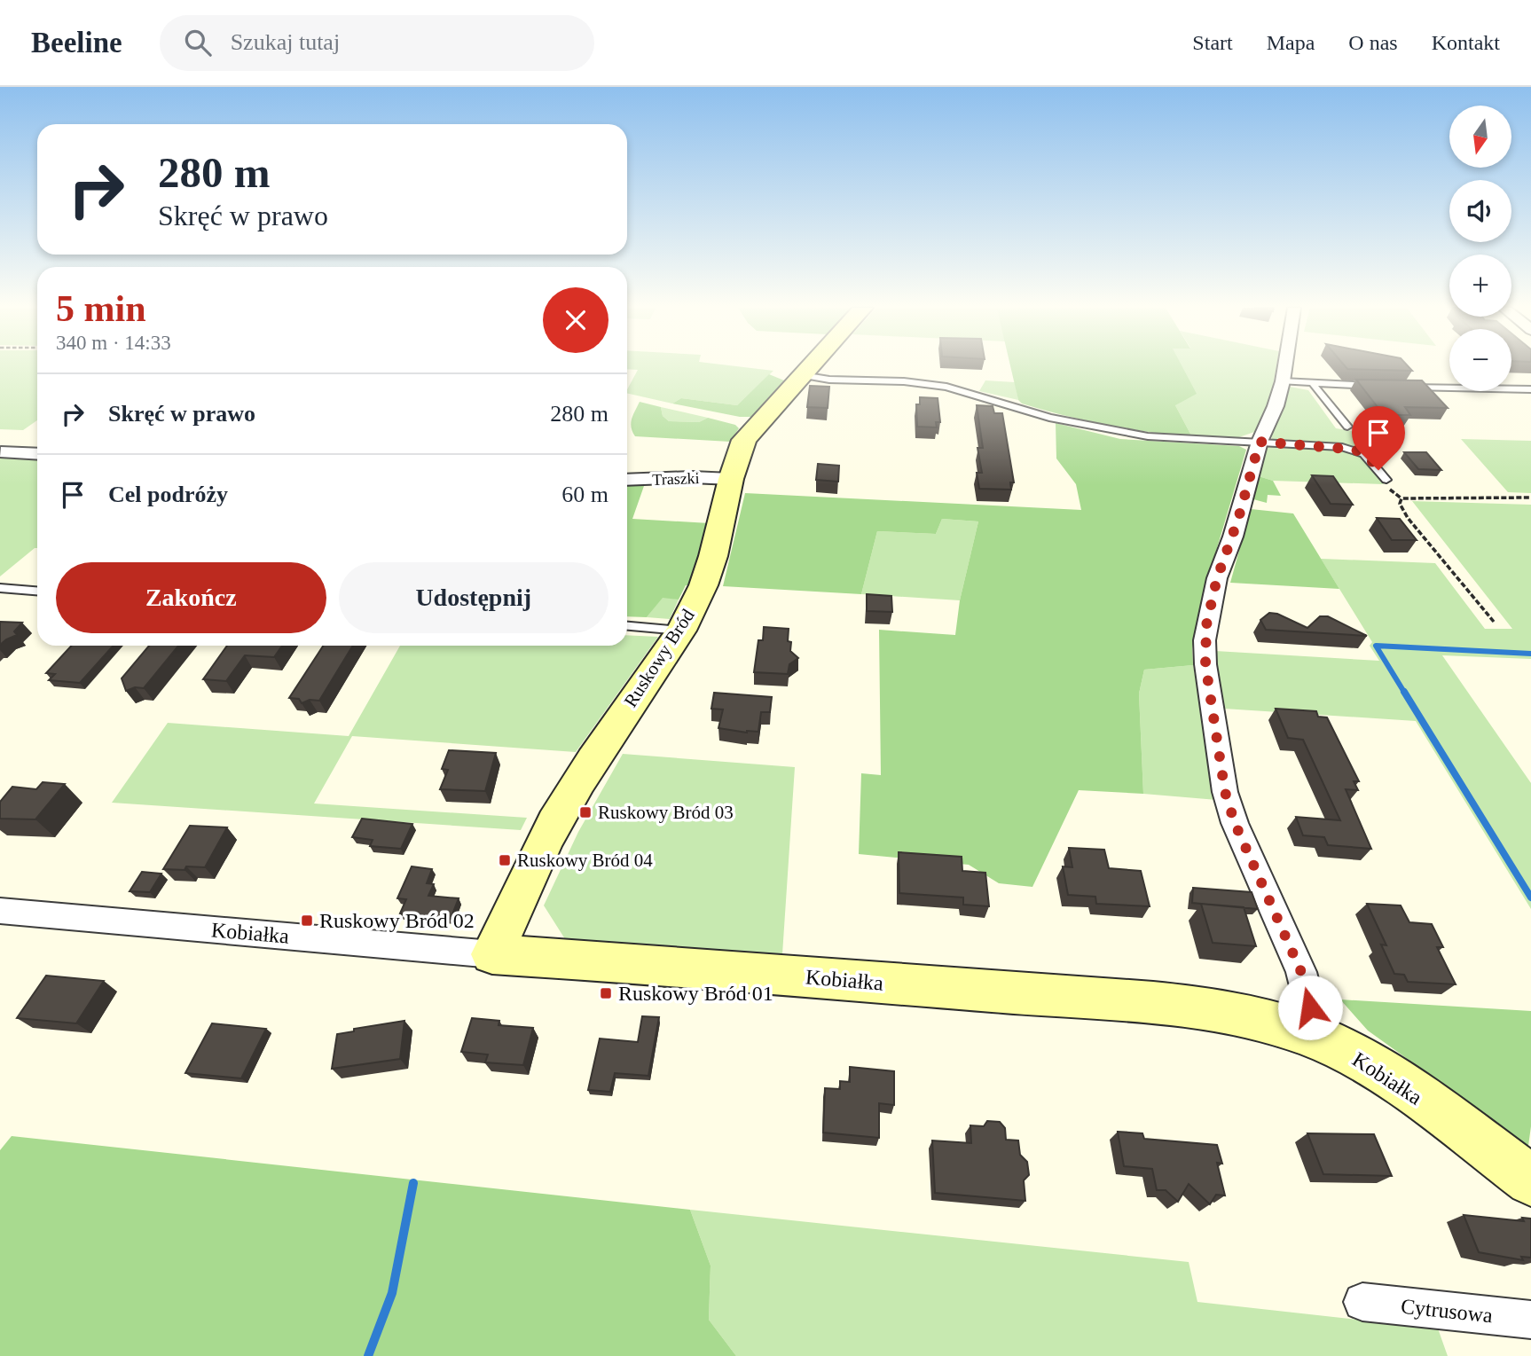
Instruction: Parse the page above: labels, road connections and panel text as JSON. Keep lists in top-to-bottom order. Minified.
{"streets":{"street":["Traszki","Ruskowy Bród","Kobiałka","Cytrusowa"]},"crossings":[["Traszki","Ruskowy Bród"],["Ruskowy Bród","Kobiałka"]],"places":{"transit":["Ruskowy Bród 03","Ruskowy Bród 04","Ruskowy Bród 02","Ruskowy Bród 01"]},"north":"bottom","page":{"header":"Beeline","search":"Szukaj tutaj","nav":["Start","Mapa","O nas","Kontakt"],"map_buttons":["+","−"],"turn":["280 m","Skręć w prawo"],"heading":["5 min","340 m · 14:33"],"list":[{"name":"Skręć w prawo","value":"280 m"},{"name":"Cel podróży","value":"60 m"}],"buttons":["Zakończ","Udostępnij"]}}
